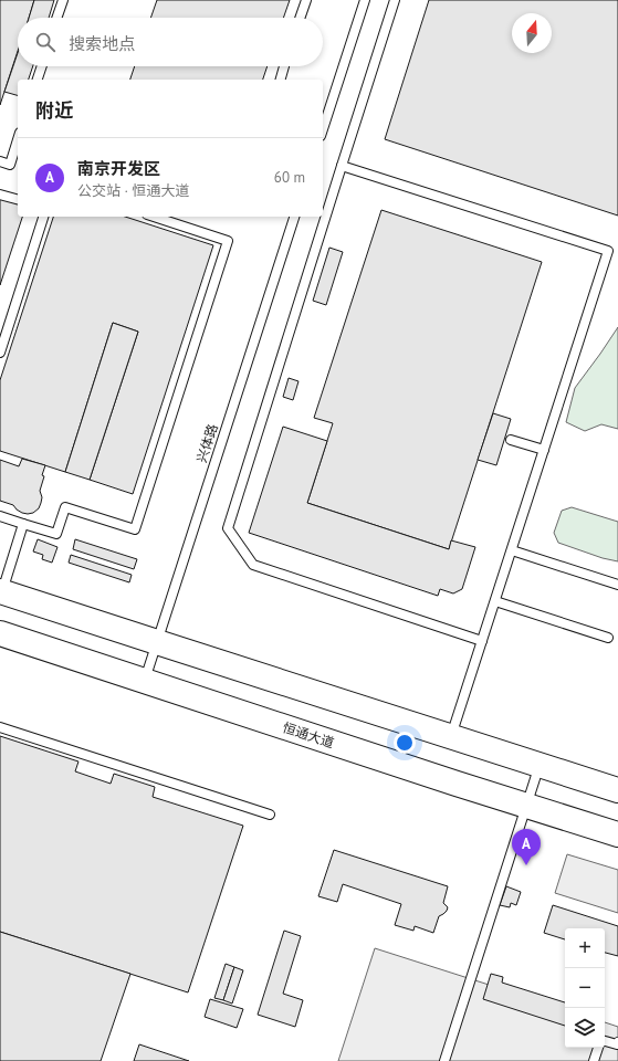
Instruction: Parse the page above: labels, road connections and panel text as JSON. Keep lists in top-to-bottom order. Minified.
{"streets":{"main road":["恒通大道"],"lane":["兴体路"]},"crossings":[["兴体路","恒通大道"]],"north":"top","page":{"search":"搜索地点","heading":"附近","list":[{"mark":"A","name":"南京开发区","note":"公交站 · 恒通大道","value":"60 m"}],"pins":"A","map_buttons":["+","−"]}}
